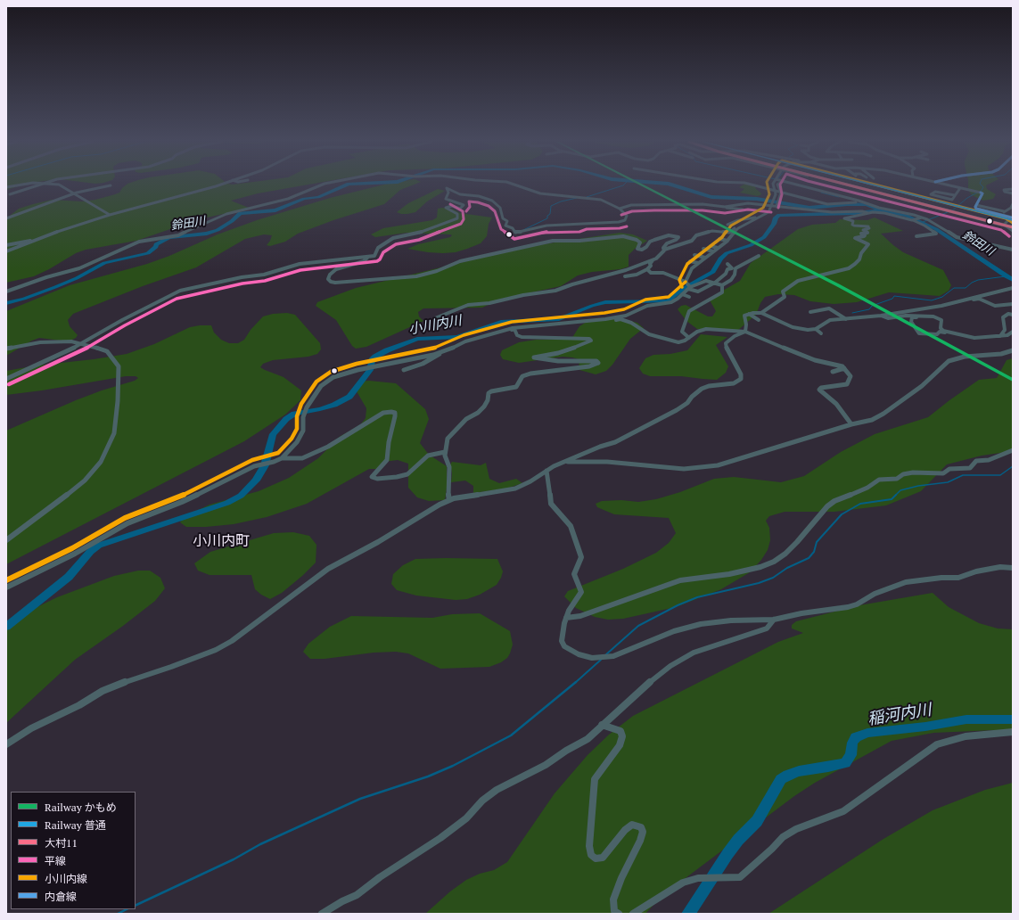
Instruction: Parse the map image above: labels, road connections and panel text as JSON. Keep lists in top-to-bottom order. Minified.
{"districts":["小川内町"],"water":["鈴田川","小川内川","稲河内川"],"lines":["rail line かもめ","rail line 普通","transit line 大村11","transit line 平線","transit line 小川内線","transit line 内倉線"],"legend":["Railway かもめ","Railway 普通","大村11","平線","小川内線","内倉線"]}
